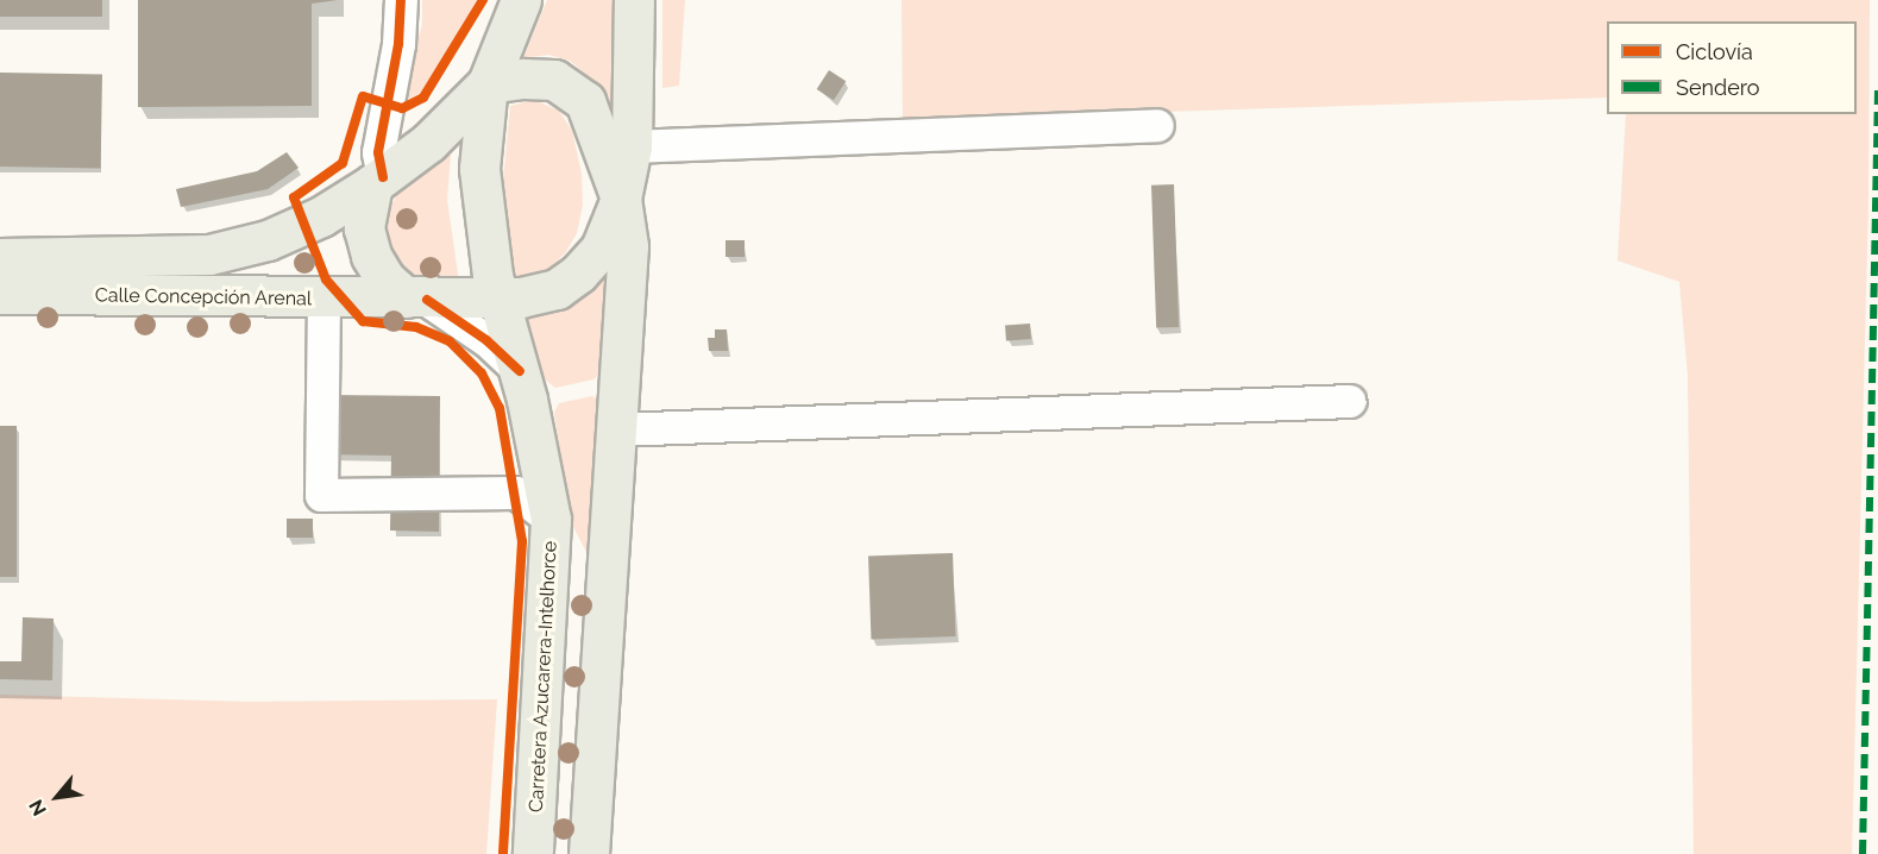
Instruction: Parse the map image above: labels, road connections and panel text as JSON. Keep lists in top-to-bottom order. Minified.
{"streets":{"main road":["Calle Concepción Arenal","Carretera Azucarera-Intelhorce"]},"crossings":[["Calle Concepción Arenal","Carretera Azucarera-Intelhorce"]],"legend":["Ciclovía","Sendero"],"north":"bottom left"}
